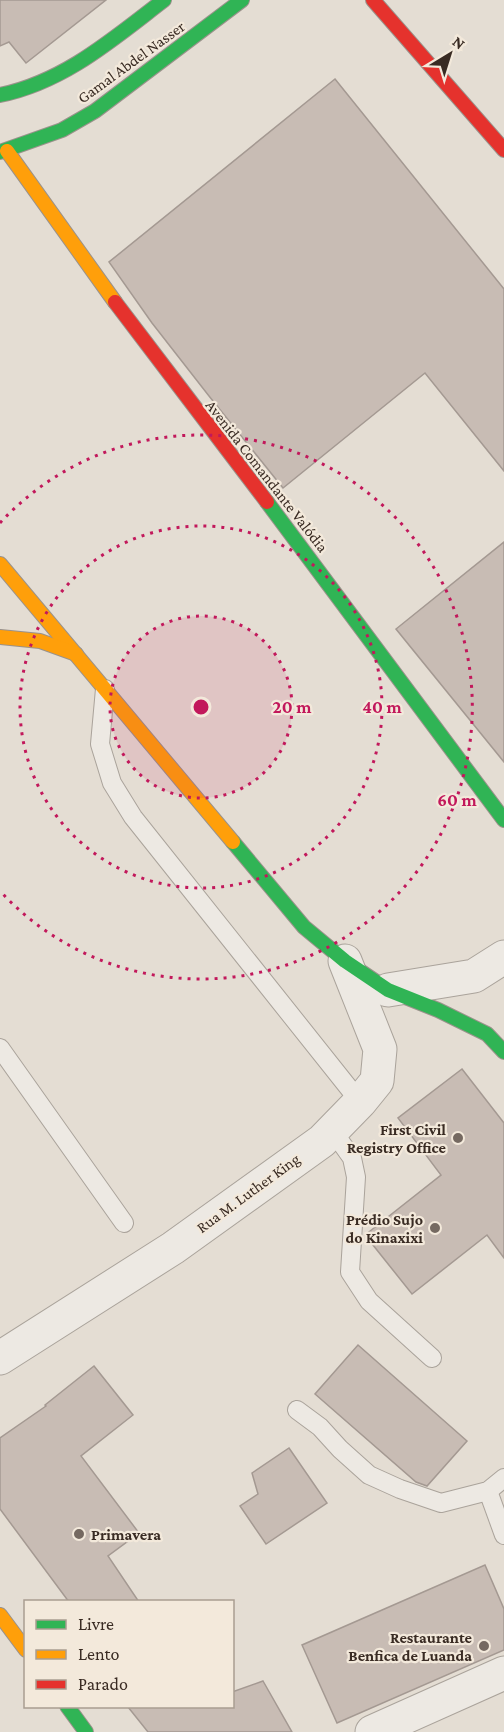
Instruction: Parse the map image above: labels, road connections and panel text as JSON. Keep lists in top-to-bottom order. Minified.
{"streets":{"main road":["Gamal Abdel Nasser","Avenida Comandante Valódia"],"street":["Rua M. Luther King"]},"crossings":[["Gamal Abdel Nasser","Avenida Comandante Valódia"]],"places":["First Civil Registry Office","Prédio Sujo do Kinaxixi","Primavera","Restaurante Benfica de Luanda"],"legend":["Livre","Lento","Parado"],"north":"top right","rings":["20 m","40 m","60 m"]}
